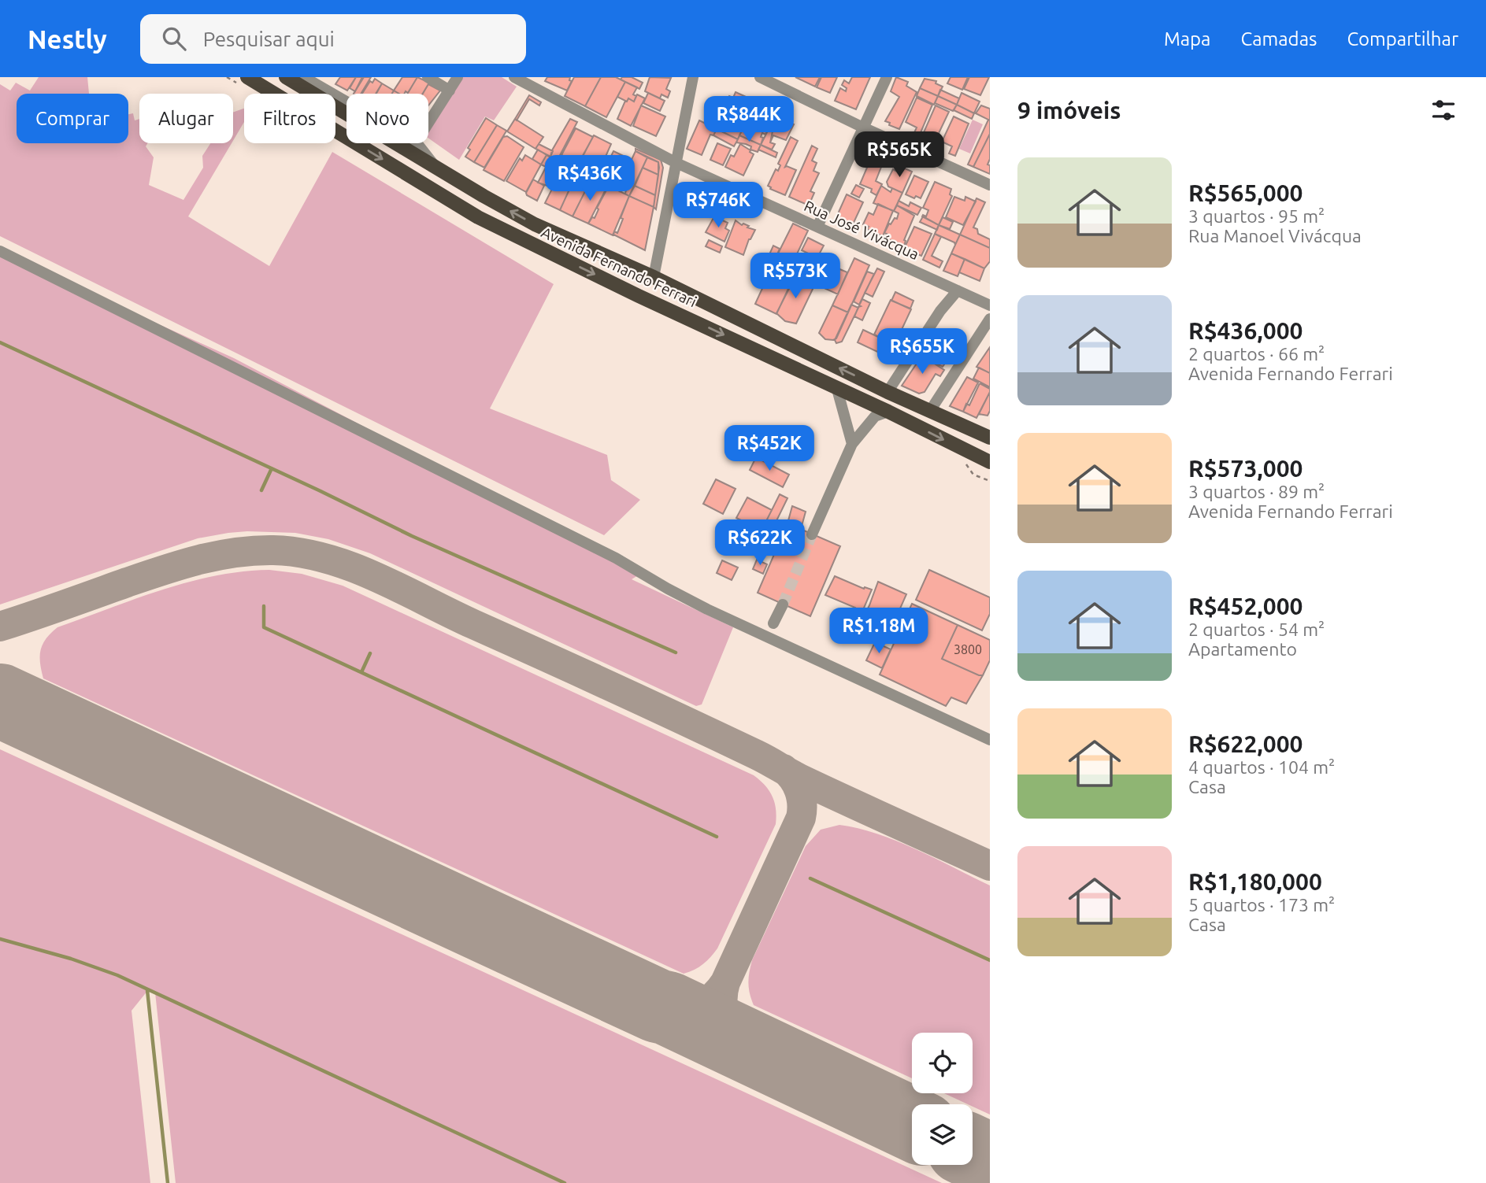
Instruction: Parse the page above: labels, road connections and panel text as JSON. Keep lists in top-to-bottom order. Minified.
{"streets":{"main road":["Avenida Fernando Ferrari"],"street":["Rua José Vivácqua"]},"house_numbers":["3800"],"page":{"header":"Nestly","search":"Pesquisar aqui","nav":["Mapa","Camadas","Compartilhar"],"heading":"9 imóveis","chip":["Comprar","Alugar","Filtros","Novo"],"price":["R$844K","R$565K","R$436K","R$746K","R$573K","R$655K","R$452K","R$622K","R$1.18M"],"list":[{"name":"R$565,000","note":"3 quartos · 95 m² · Rua Manoel Vivácqua"},{"name":"R$436,000","note":"2 quartos · 66 m² · Avenida Fernando Ferrari"},{"name":"R$573,000","note":"3 quartos · 89 m² · Avenida Fernando Ferrari"},{"name":"R$452,000","note":"2 quartos · 54 m² · Apartamento"},{"name":"R$622,000","note":"4 quartos · 104 m² · Casa"},{"name":"R$1,180,000","note":"5 quartos · 173 m² · Casa"}]}}
